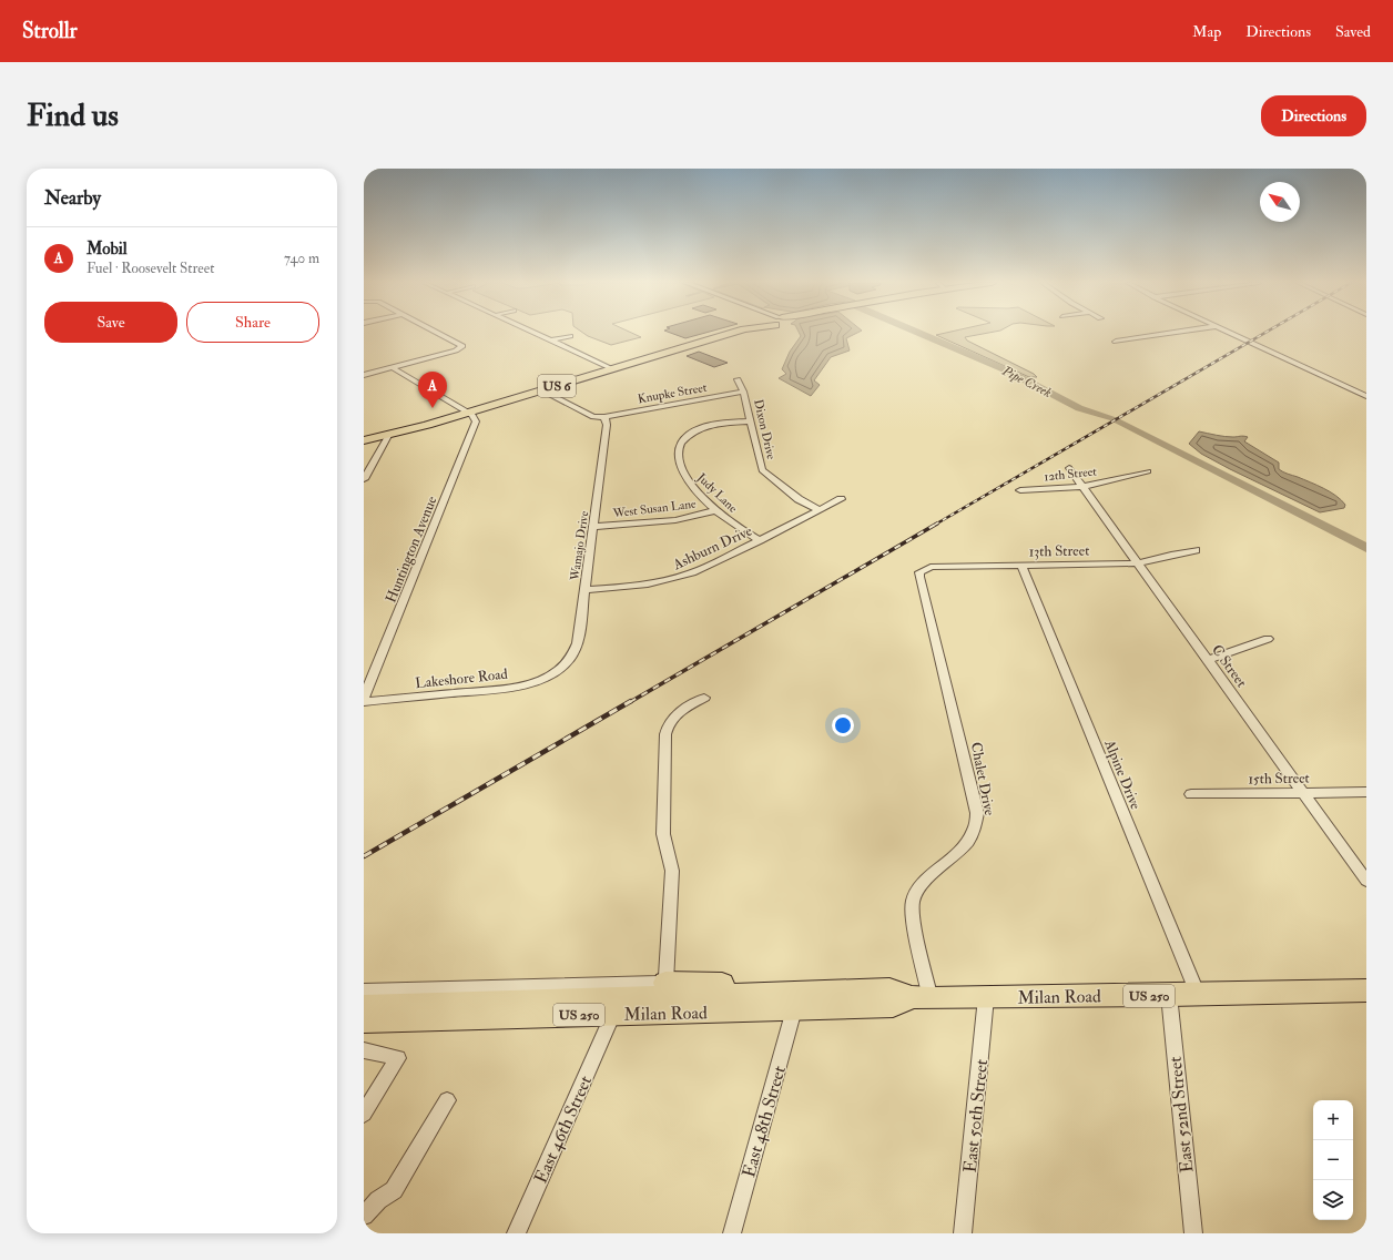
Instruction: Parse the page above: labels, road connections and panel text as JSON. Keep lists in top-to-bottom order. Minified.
{"streets":{"main road":["US 6","Milan Road","US 250"],"street":["Knupke Street","Dixon Drive","12th Street","Judy Lane","West Susan Lane","Wamajo Drive","Ashburn Drive","Huntington Avenue","13th Street","C Street","Lakeshore Road","Alpine Drive","15th Street","Chalet Drive","East 52nd Street","East 50th Street","East 48th Street","East 46th Street"]},"crossings":[["US 6","Huntington Avenue"],["Knupke Street","Dixon Drive"],["Knupke Street","Wamajo Drive"],["Dixon Drive","Judy Lane"],["Dixon Drive","Ashburn Drive"],["12th Street","C Street"],["Judy Lane","West Susan Lane"],["Judy Lane","Ashburn Drive"],["West Susan Lane","Wamajo Drive"],["Wamajo Drive","Ashburn Drive"],["Wamajo Drive","Lakeshore Road"],["13th Street","C Street"],["13th Street","Alpine Drive"],["13th Street","Chalet Drive"],["C Street","15th Street"],["Alpine Drive","Milan Road"],["Chalet Drive","Milan Road"],["Milan Road","East 52nd Street"],["Milan Road","East 50th Street"],["Milan Road","East 48th Street"],["Milan Road","East 46th Street"]],"water":["Pipe Creek"],"north":"top left","page":{"header":"Strollr","nav":["Map","Directions","Saved"],"buttons":["Directions",["Save","Share"]],"title":"Find us","heading":"Nearby","list":[{"mark":"A","name":"Mobil","note":"Fuel · Roosevelt Street","value":"740 m"}],"pins":"A","map_buttons":["+","−"]}}
